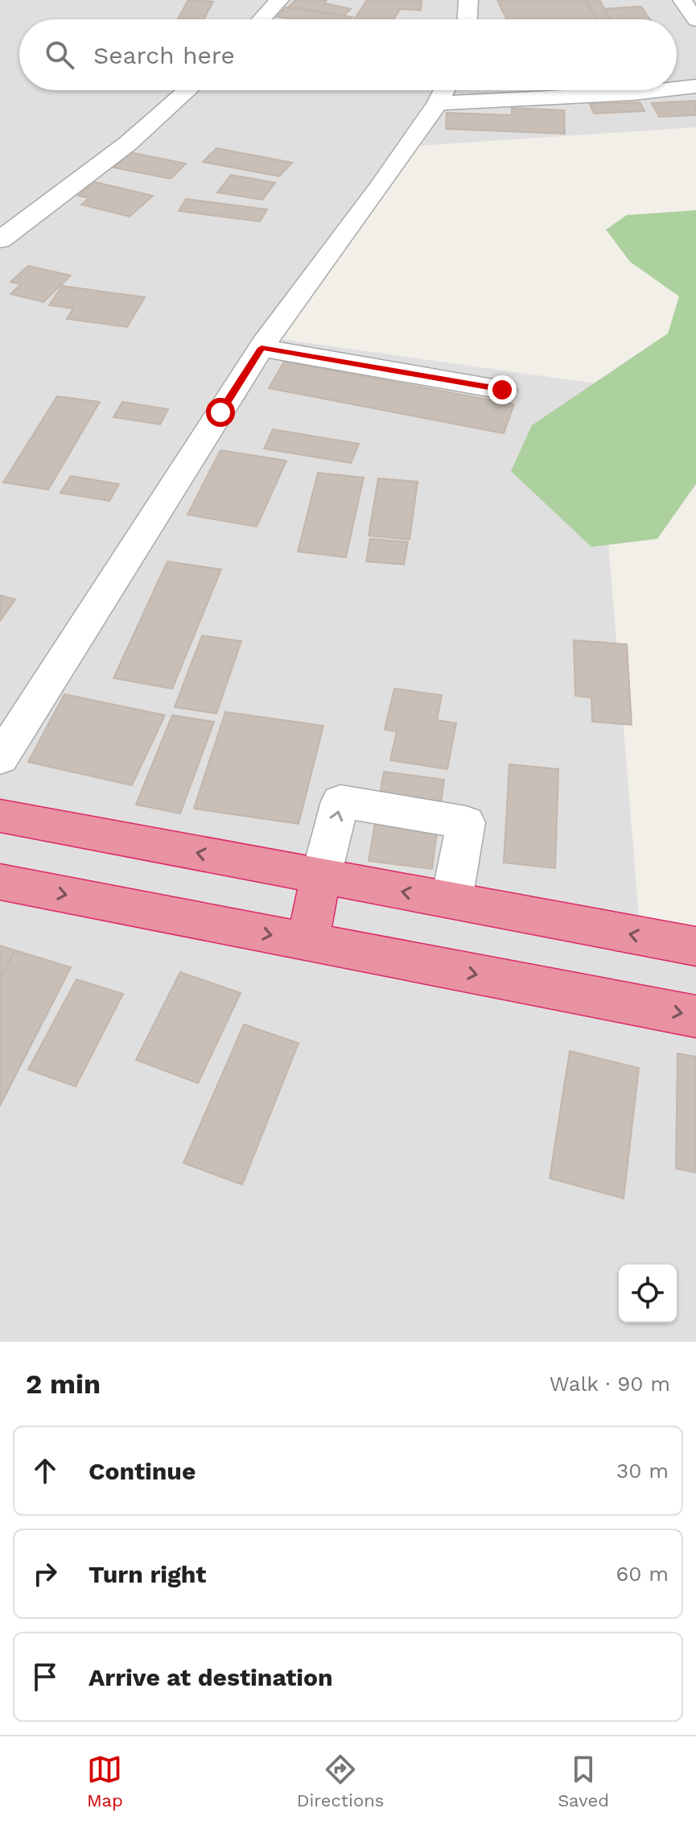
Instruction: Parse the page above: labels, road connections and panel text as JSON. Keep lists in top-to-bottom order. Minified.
{"page":{"search":"Search here","heading":["2 min","Walk · 90 m"],"list":[["Continue","30 m"],["Turn right","60 m"],"Arrive at destination"],"nav":["Map","Directions","Saved"]}}
